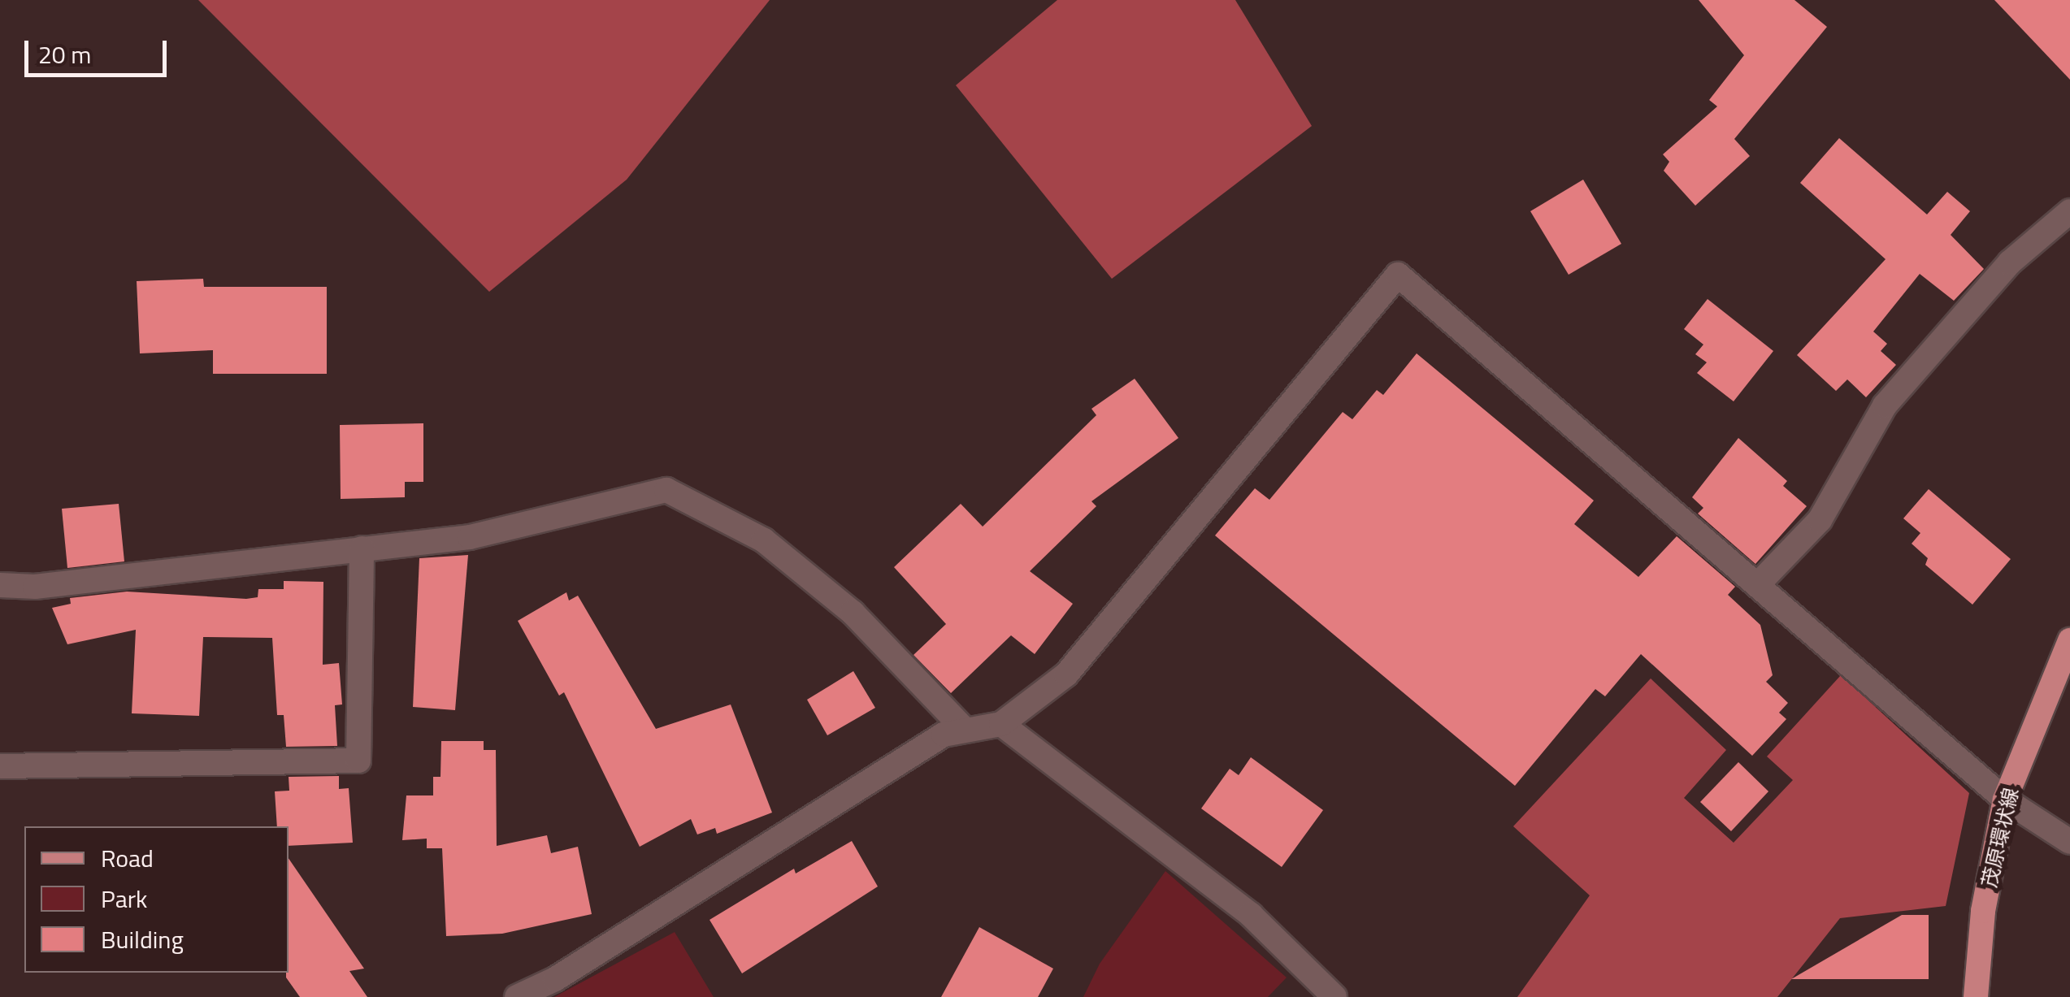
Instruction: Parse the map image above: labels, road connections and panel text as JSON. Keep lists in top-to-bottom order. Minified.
{"streets":{"main road":["茂原環状線"]},"legend":["Road","Park","Building"],"scale_bar":"20 m"}
